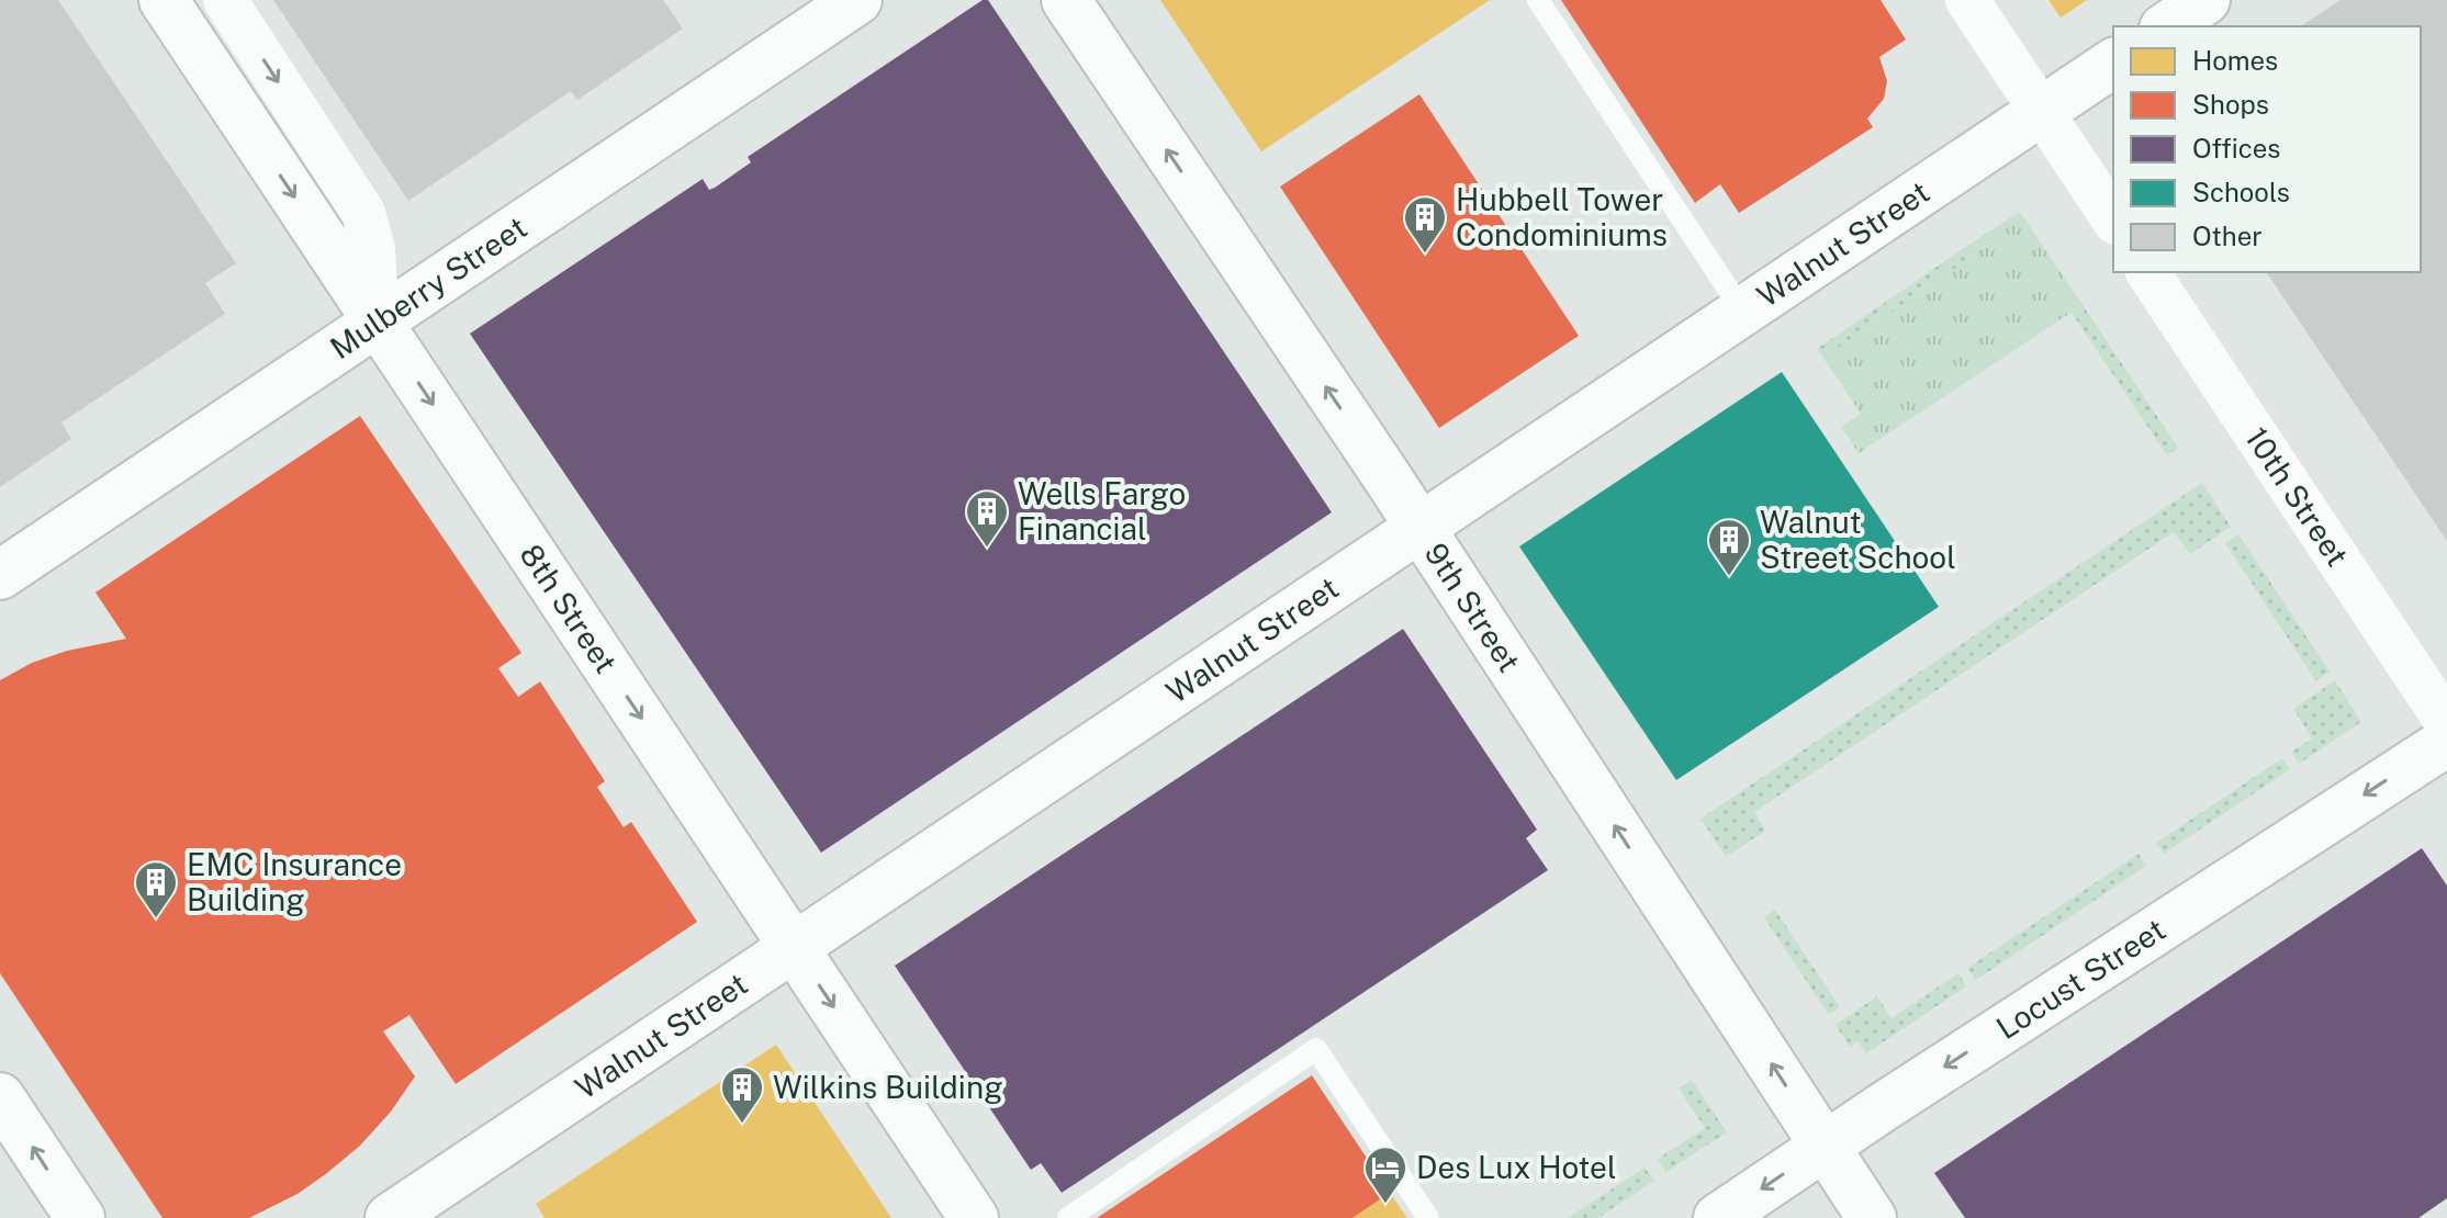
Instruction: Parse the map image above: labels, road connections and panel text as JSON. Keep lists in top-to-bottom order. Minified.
{"streets":{"main road":["Walnut Street","Mulberry Street","9th Street","8th Street","Locust Street"],"street":["10th Street"]},"crossings":[["Walnut Street","9th Street"],["Walnut Street","8th Street"],["Mulberry Street","8th Street"],["9th Street","Locust Street"]],"one_way":["9th Street","8th Street","Locust Street"],"places":{"building":["Hubbell Tower Condominiums","Wells Fargo Financial","Walnut Street School","EMC Insurance Building","Wilkins Building"],"hotel":["Des Lux Hotel"]},"legend":["Homes","Shops","Offices","Schools","Other"]}
